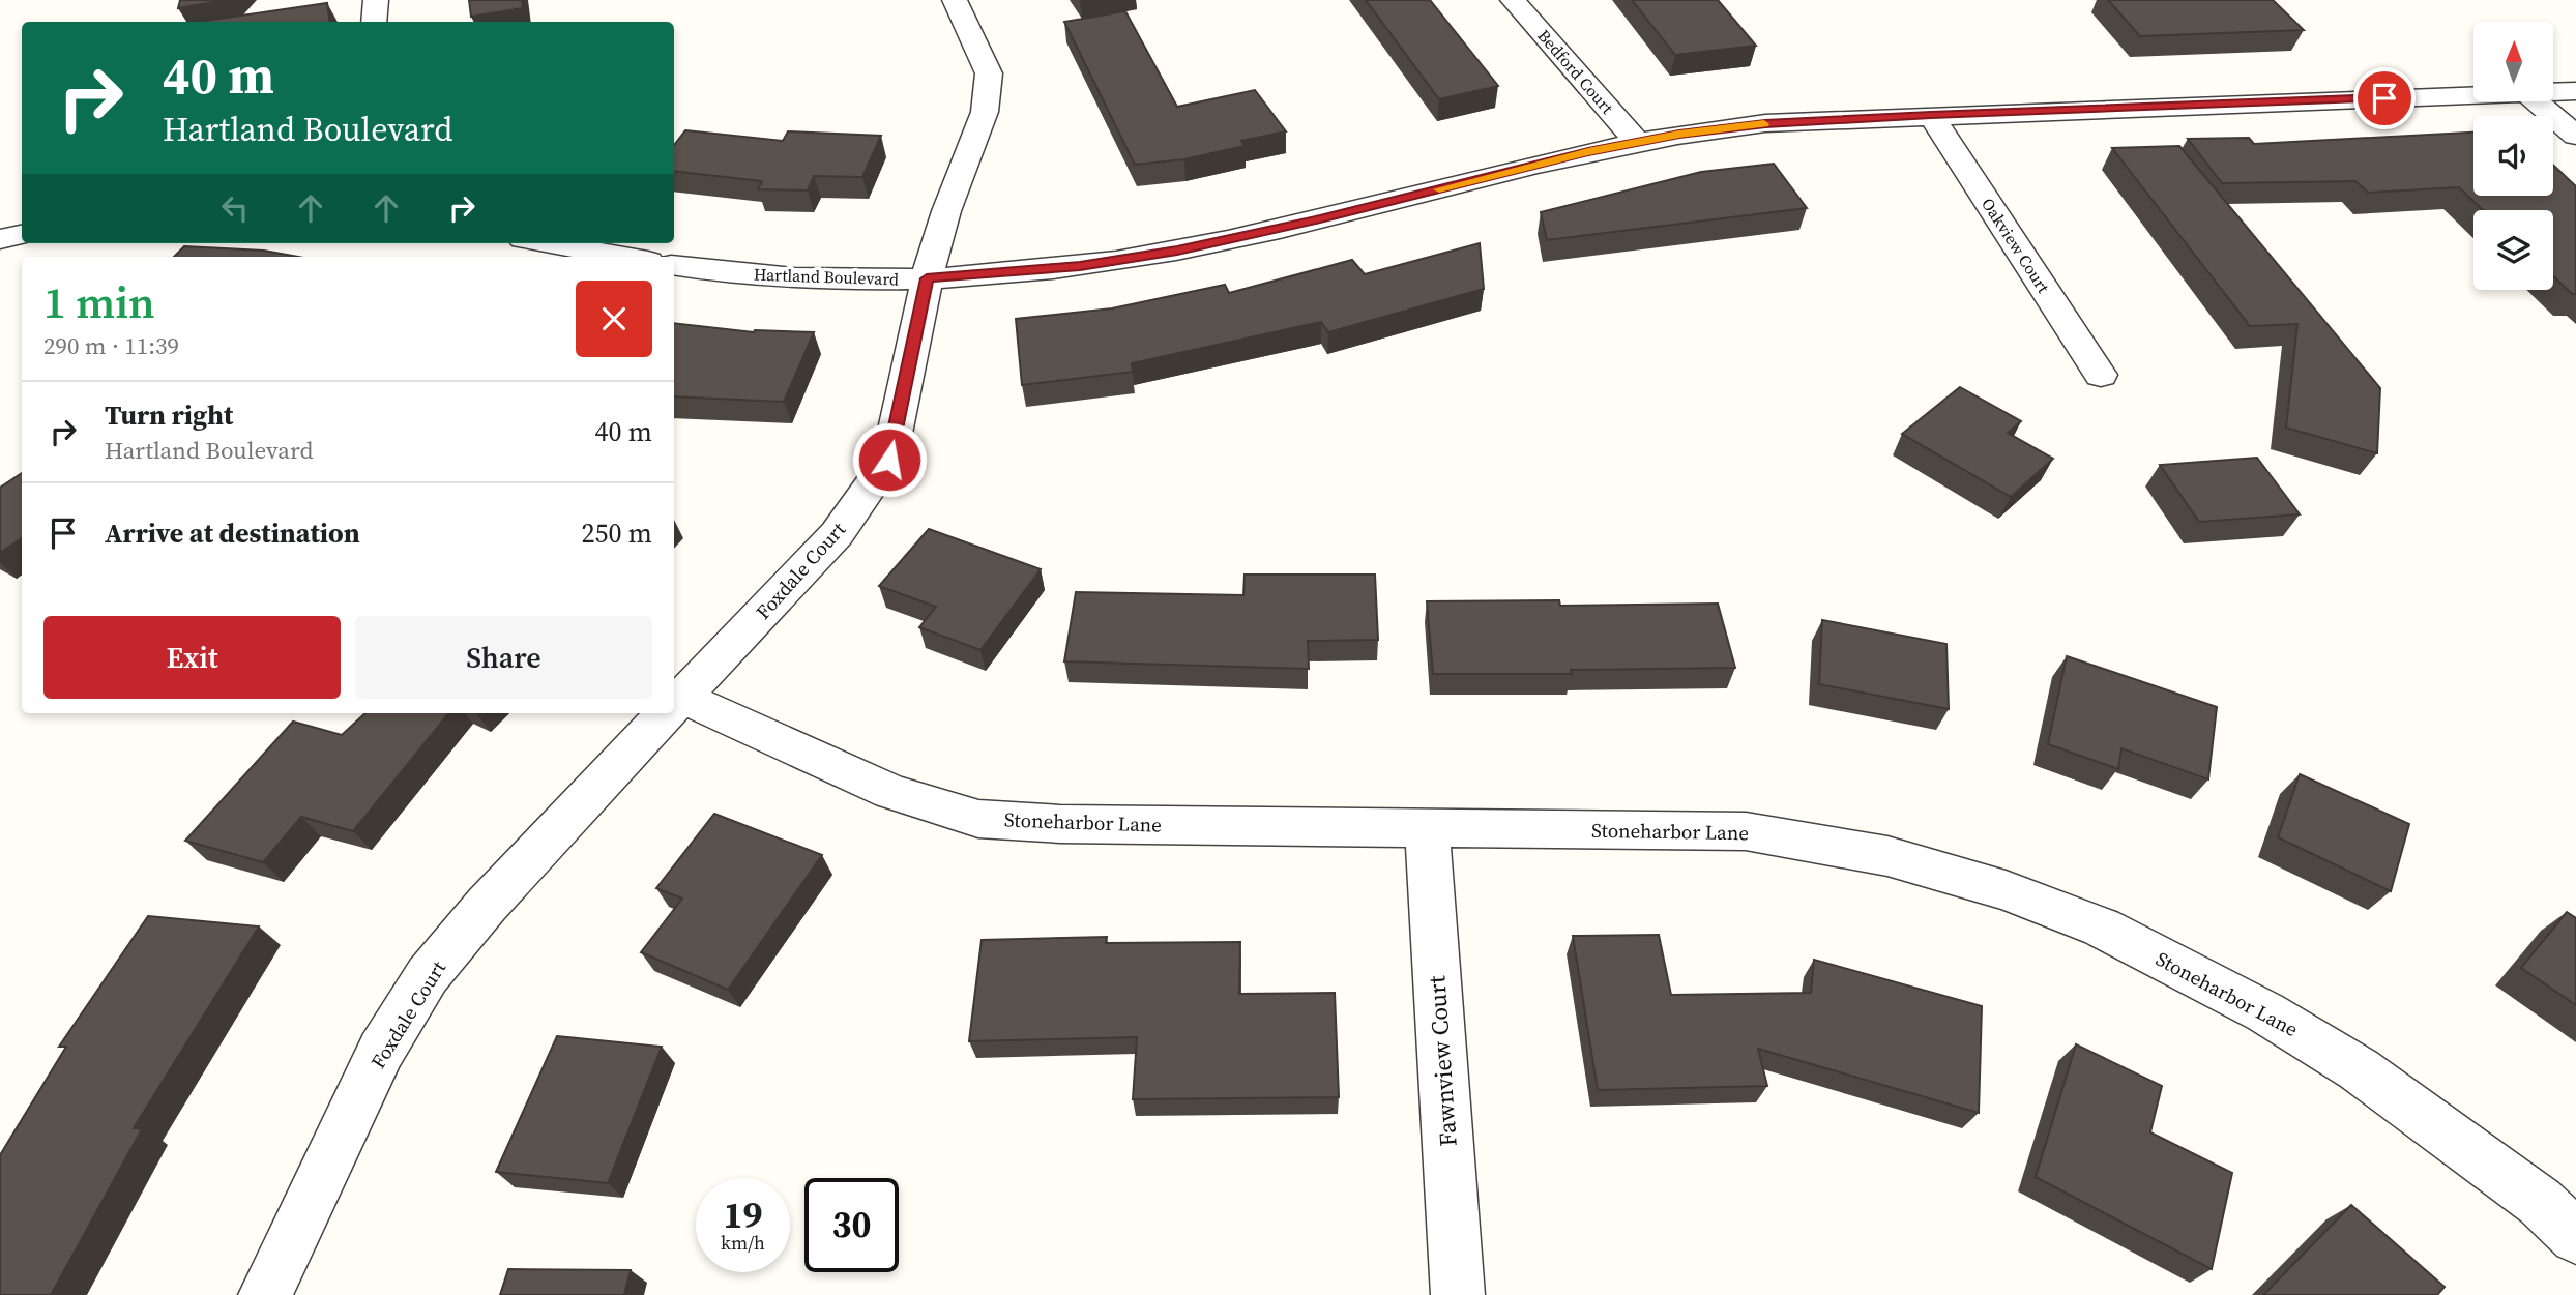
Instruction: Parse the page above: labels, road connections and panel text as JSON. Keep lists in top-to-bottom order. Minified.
{"streets":{"street":["Bedford Court","Oakview Court","Hartland Boulevard","Foxdale Court","Stoneharbor Lane","Fawnview Court"]},"crossings":[["Bedford Court","Hartland Boulevard"],["Oakview Court","Hartland Boulevard"],["Hartland Boulevard","Foxdale Court"],["Stoneharbor Lane","Fawnview Court"]],"north":"top","page":{"turn":["40 m","Hartland Boulevard"],"heading":["1 min","290 m · 11:39"],"list":[{"name":"Turn right","note":"Hartland Boulevard","value":"40 m"},{"name":"Arrive at destination","value":"250 m"}],"buttons":["Exit","Share"],"speed":"19 km/h","limit":"30"}}
